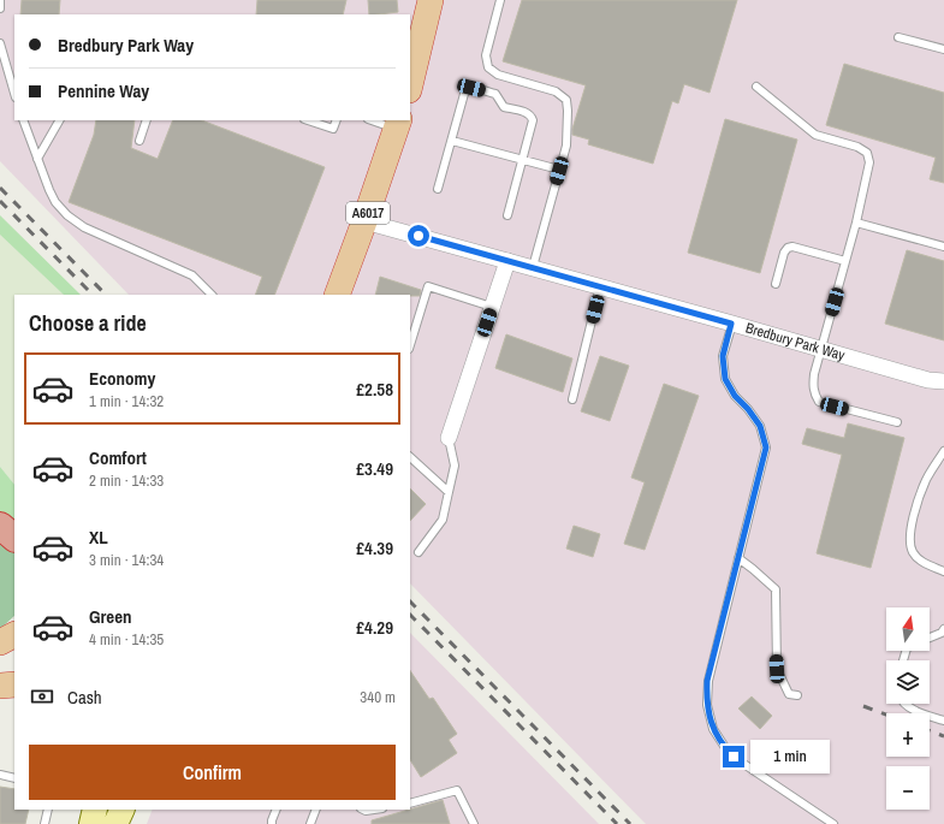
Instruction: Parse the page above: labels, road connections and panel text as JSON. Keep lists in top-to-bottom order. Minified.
{"streets":{"highway":["A6017"],"street":["Bredbury Park Way"]},"crossings":[["A6017","Bredbury Park Way"]],"north":"top","page":{"banner":["Bredbury Park Way","Pennine Way"],"heading":"Choose a ride","list":[{"name":"Economy","note":"1 min · 14:32","value":"£2.58"},{"name":"Comfort","note":"2 min · 14:33","value":"£3.49"},{"name":"XL","note":"3 min · 14:34","value":"£4.39"},{"name":"Green","note":"4 min · 14:35","value":"£4.29"}],"map_buttons":["+","−"],"pay":["Cash","340 m"],"buttons":"Confirm","bubble":"1 min"}}
